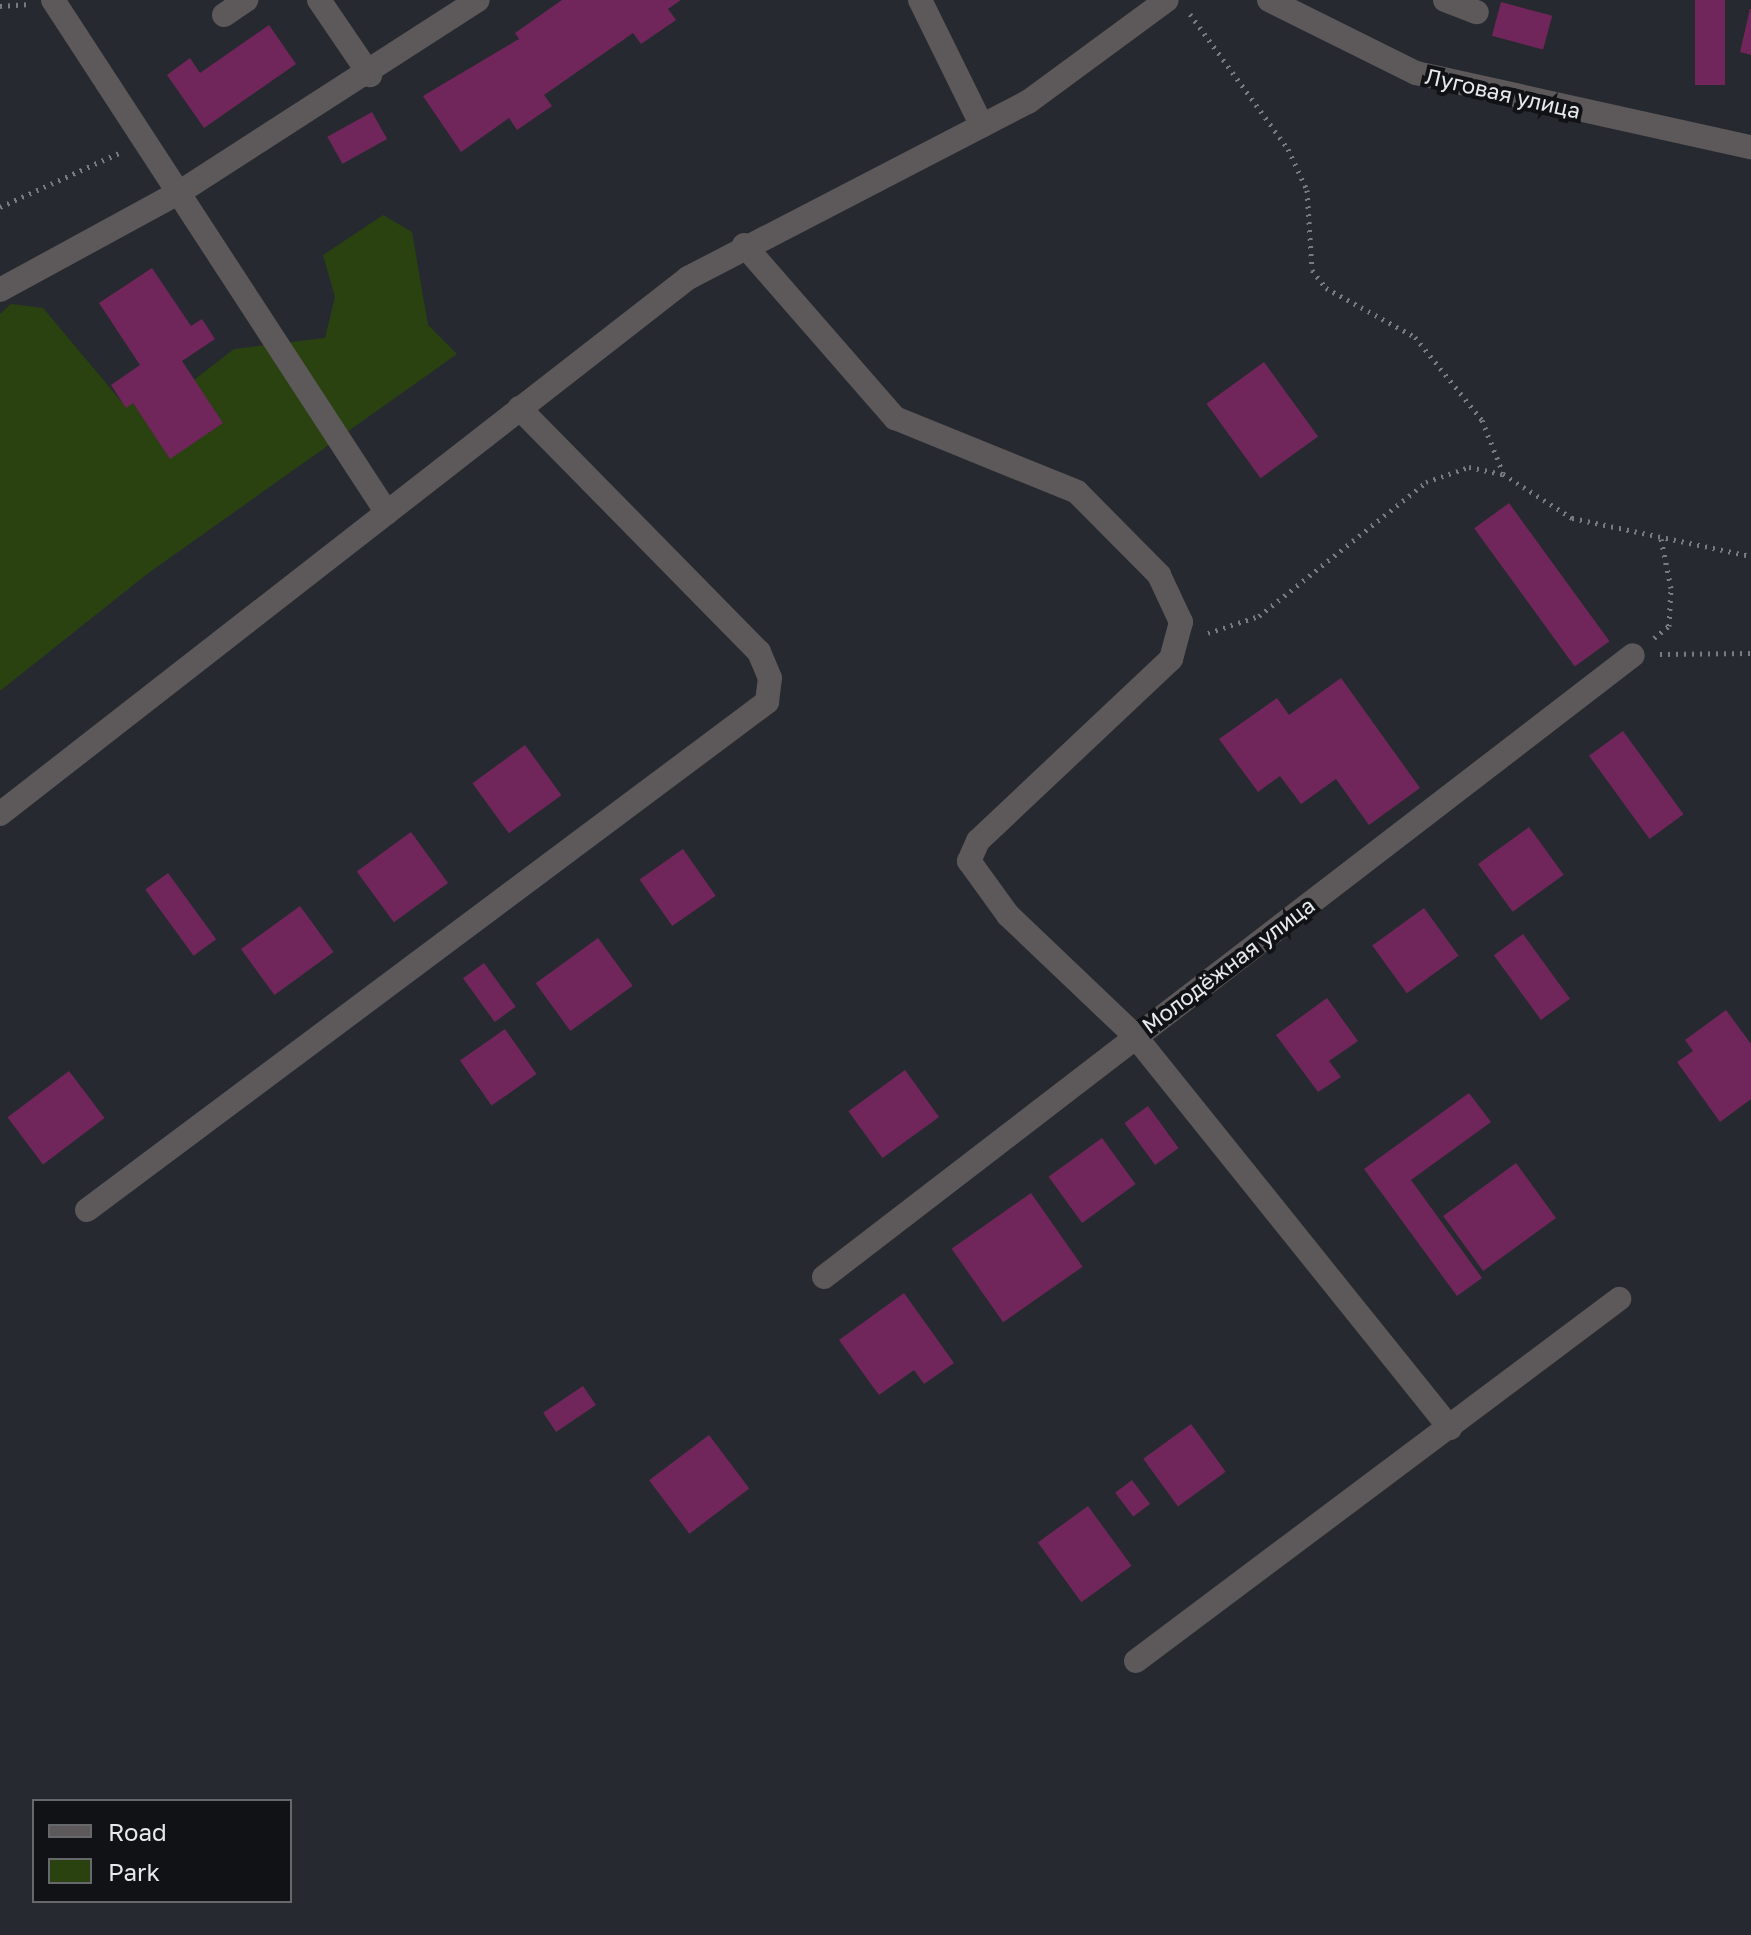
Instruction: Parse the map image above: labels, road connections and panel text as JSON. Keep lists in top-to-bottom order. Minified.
{"streets":{"street":["Луговая улица","Молодёжная улица"]},"legend":["Road","Park"]}
